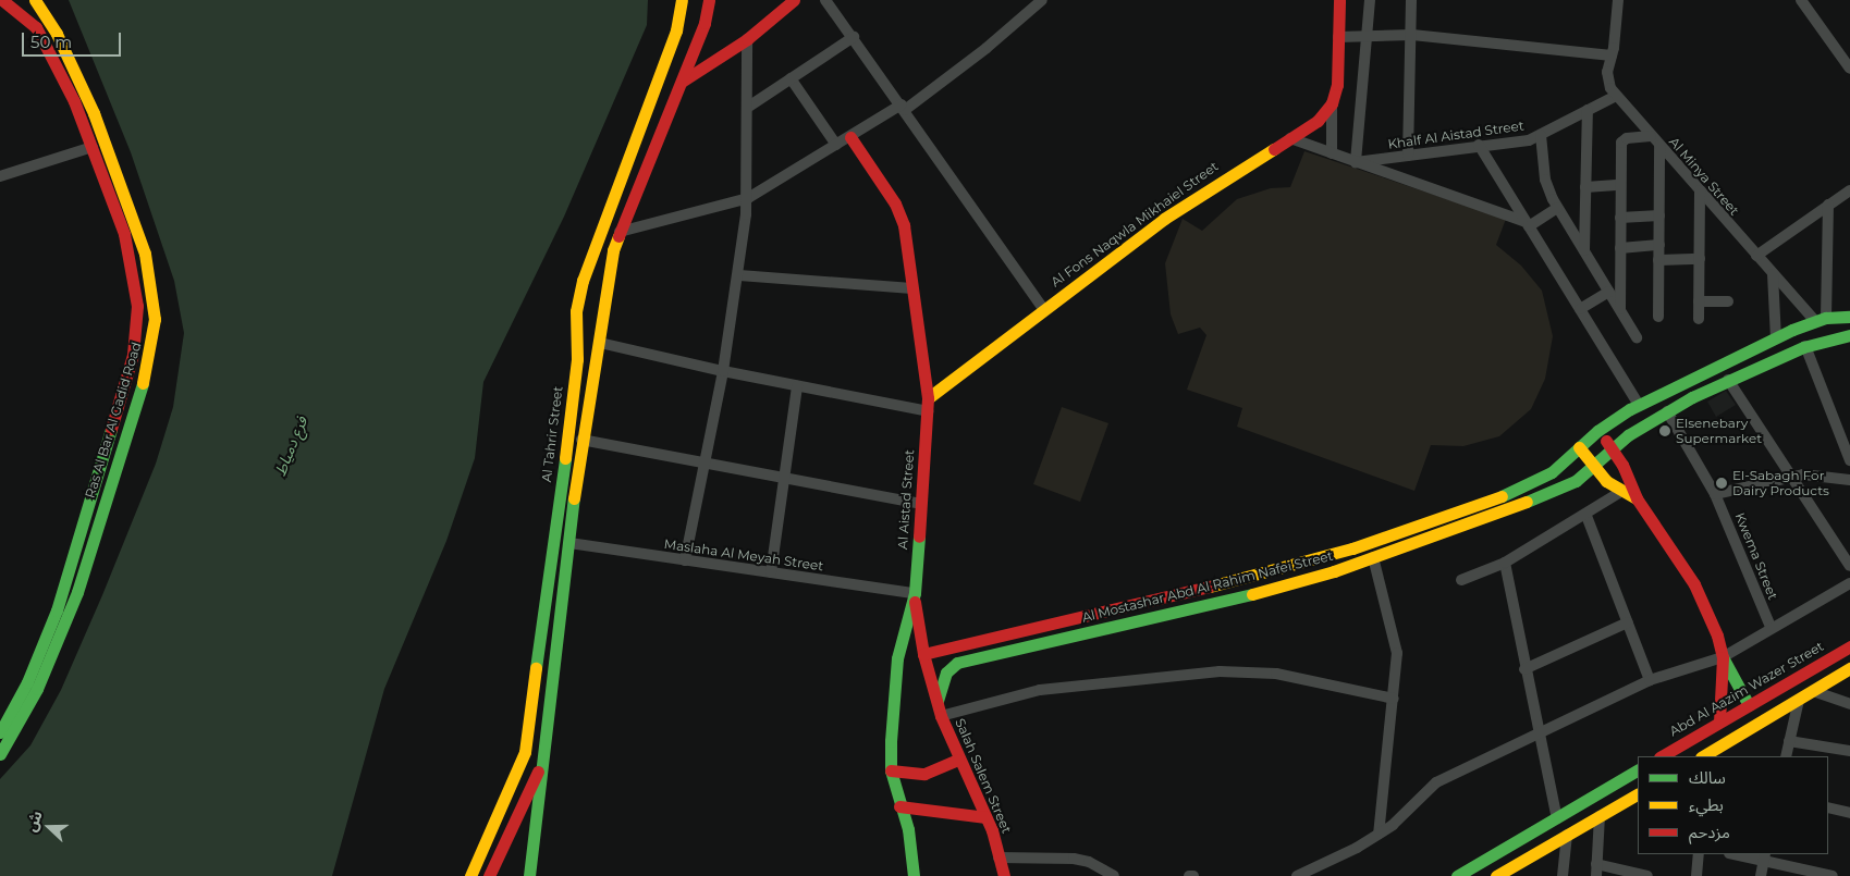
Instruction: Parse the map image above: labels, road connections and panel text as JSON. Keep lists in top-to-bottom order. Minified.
{"streets":{"street":["Khalf Al Aistad Street","Al Minya Street","Al Fons Naqwla Mikhaiel Street","Ras Al Bar Al Gadid Road","Al Tahrir Street","Al Aistad Street","Maslaha Al Meyah Street","Kwema Street","Al Mostashar Abd Al Rahim Nafei Street","Abd Al Aazim Wazer Street","Salah Salem Street"]},"crossings":[["Khalf Al Aistad Street","Al Minya Street"],["Al Minya Street","Al Mostashar Abd Al Rahim Nafei Street"],["Al Fons Naqwla Mikhaiel Street","Al Aistad Street"],["Al Aistad Street","Maslaha Al Meyah Street"],["Al Aistad Street","Salah Salem Street"],["Maslaha Al Meyah Street","Salah Salem Street"],["Kwema Street","Al Mostashar Abd Al Rahim Nafei Street"],["Al Mostashar Abd Al Rahim Nafei Street","Salah Salem Street"]],"water":["فرع دمياط"],"places":["Elsenebary Supermarket","El-Sabagh For Dairy Products"],"legend":["سالك","بطيء","مزدحم"],"scale_bar":"50 m","north":"left"}
